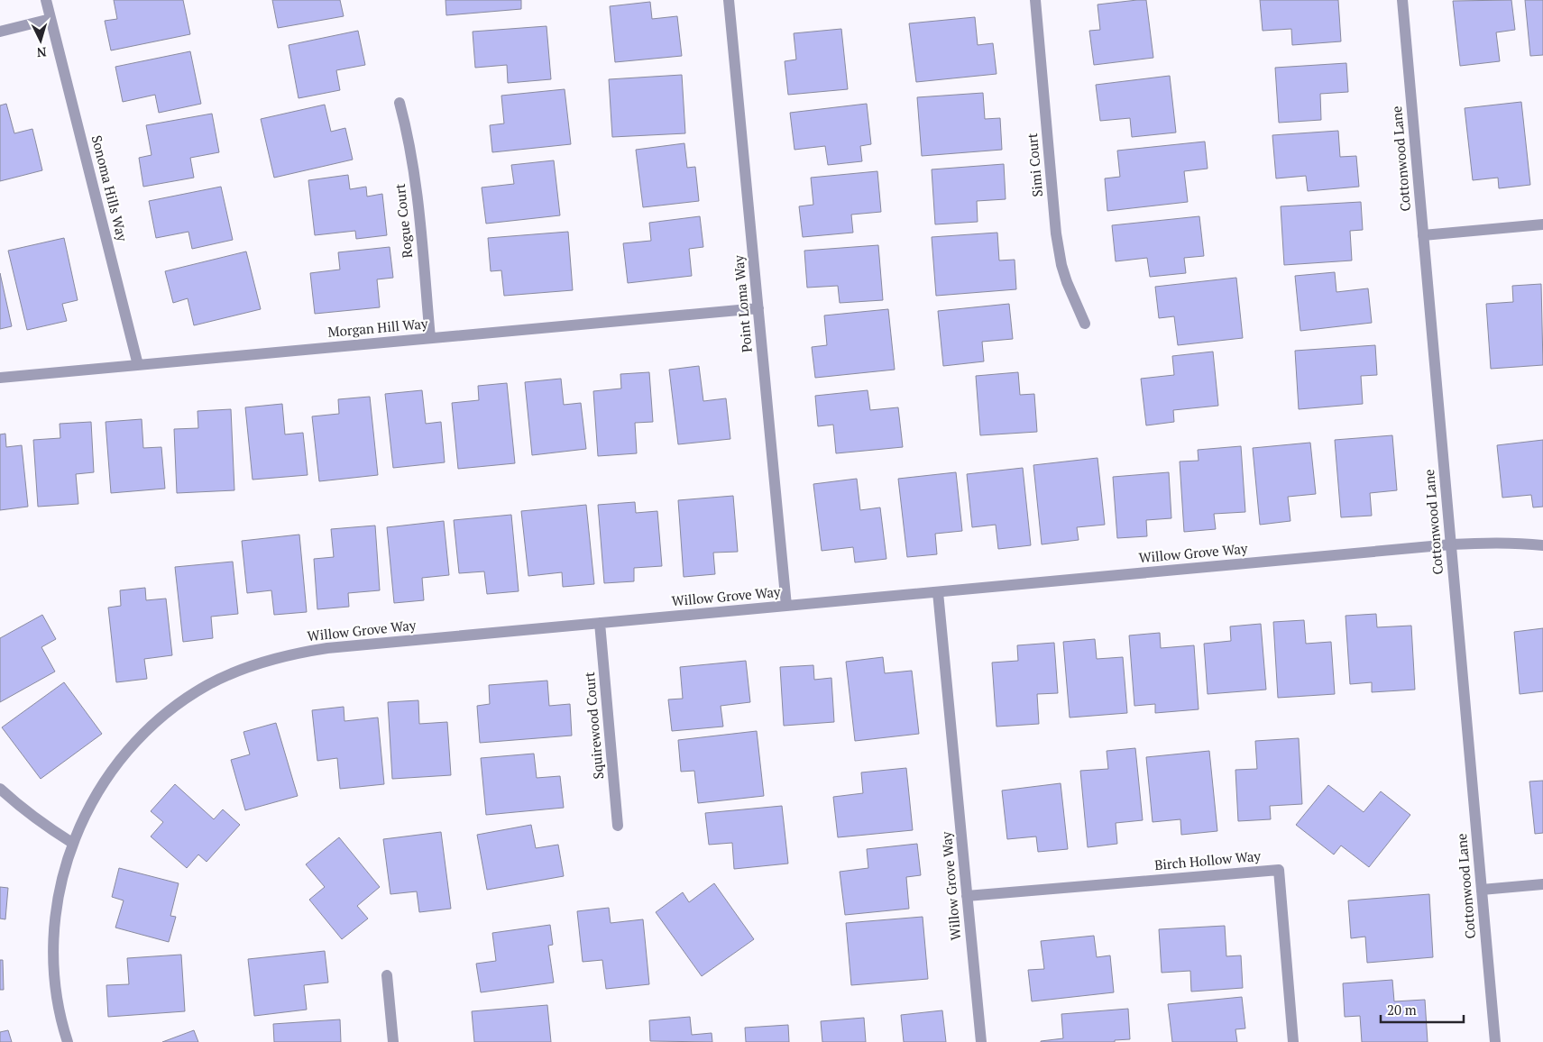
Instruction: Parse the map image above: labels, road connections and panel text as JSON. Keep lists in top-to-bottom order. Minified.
{"streets":{"street":["Cottonwood Lane","Simi Court","Sonoma Hills Way","Rogue Court","Point Loma Way","Morgan Hill Way","Willow Grove Way","Squirewood Court","Birch Hollow Way"]},"crossings":[["Cottonwood Lane","Willow Grove Way"],["Sonoma Hills Way","Morgan Hill Way"],["Rogue Court","Morgan Hill Way"],["Point Loma Way","Morgan Hill Way"],["Point Loma Way","Willow Grove Way"],["Willow Grove Way","Squirewood Court"],["Willow Grove Way","Birch Hollow Way"]],"scale_bar":"20 m","north":"bottom"}
